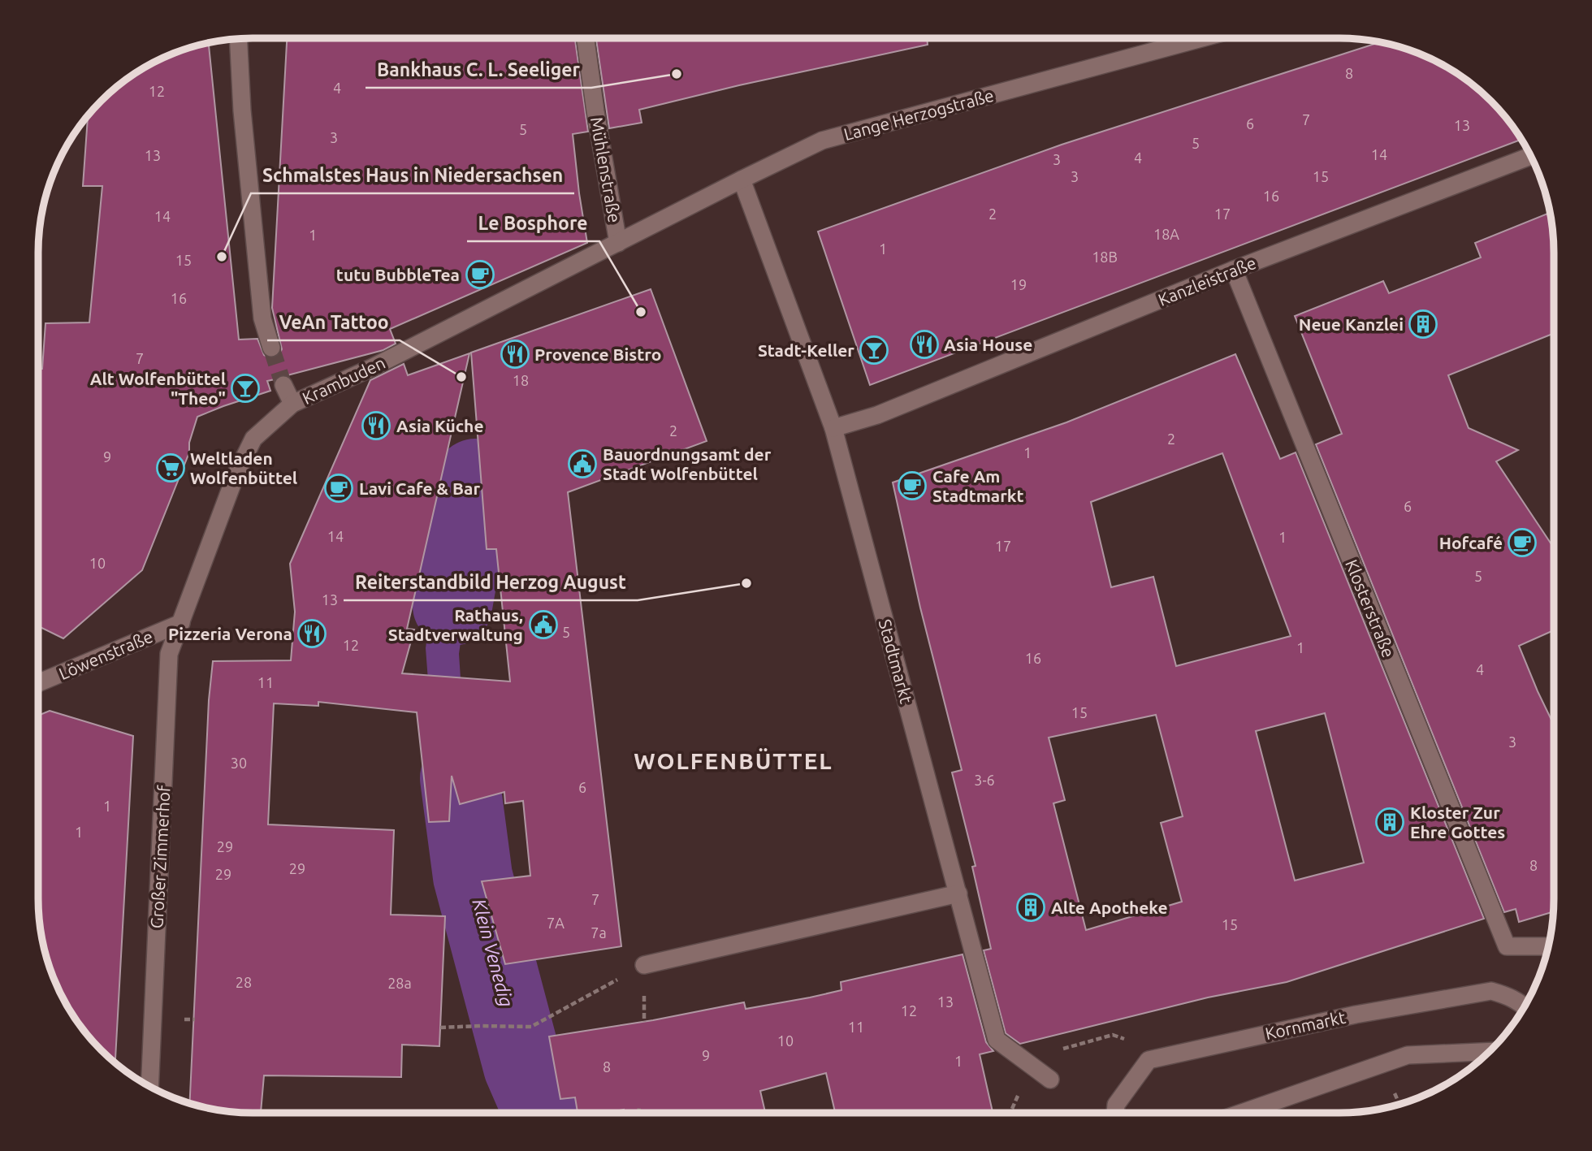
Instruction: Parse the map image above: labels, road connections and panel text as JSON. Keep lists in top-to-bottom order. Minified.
{"streets":{"street":["Lange Herzogstraße","Mühlenstraße","Kanzleistraße","Krambuden","Klosterstraße","Löwenstraße","Stadtmarkt","Großer Zimmerhof","Kornmarkt"]},"crossings":[["Lange Herzogstraße","Mühlenstraße"],["Lange Herzogstraße","Krambuden"],["Lange Herzogstraße","Stadtmarkt"],["Mühlenstraße","Krambuden"],["Kanzleistraße","Klosterstraße"],["Kanzleistraße","Stadtmarkt"],["Krambuden","Löwenstraße"],["Krambuden","Großer Zimmerhof"],["Löwenstraße","Großer Zimmerhof"]],"districts":["WOLFENBÜTTEL"],"water":["Klein Venedig"],"places":{"other":["Bankhaus C. L. Seeliger","Schmalstes Haus in Niedersachsen","Le Bosphore","VeAn Tattoo","Reiterstandbild Herzog August"],"cafe":["tutu BubbleTea","Cafe Am Stadtmarkt","Lavi Cafe & Bar","Hofcafé"],"building":["Neue Kanzlei","Kloster Zur Ehre Gottes","Alte Apotheke"],"restaurant":["Asia House","Provence Bistro","Asia Küche","Pizzeria Verona"],"bar":["Stadt-Keller","Alt Wolfenbüttel \"Theo\""],"public building":["Bauordnungsamt der Stadt Wolfenbüttel","Rathaus, Stadtverwaltung"],"supermarket":["Weltladen Wolfenbüttel"]},"house_numbers":["8","4","12","7","6","13","5","3","5","14","13","4","3","3","15","16","2","17","14","18A","1","1","18B","15","19","16","7","18","2","2","1","9","6","14","1","17","10","5","13","5","12","1","16","4","11","15","3","30","3-6","6","1","1","29","8","29","29","7","7A","15","7a","28","28a","13","12","11","10","9","1","8"]}
